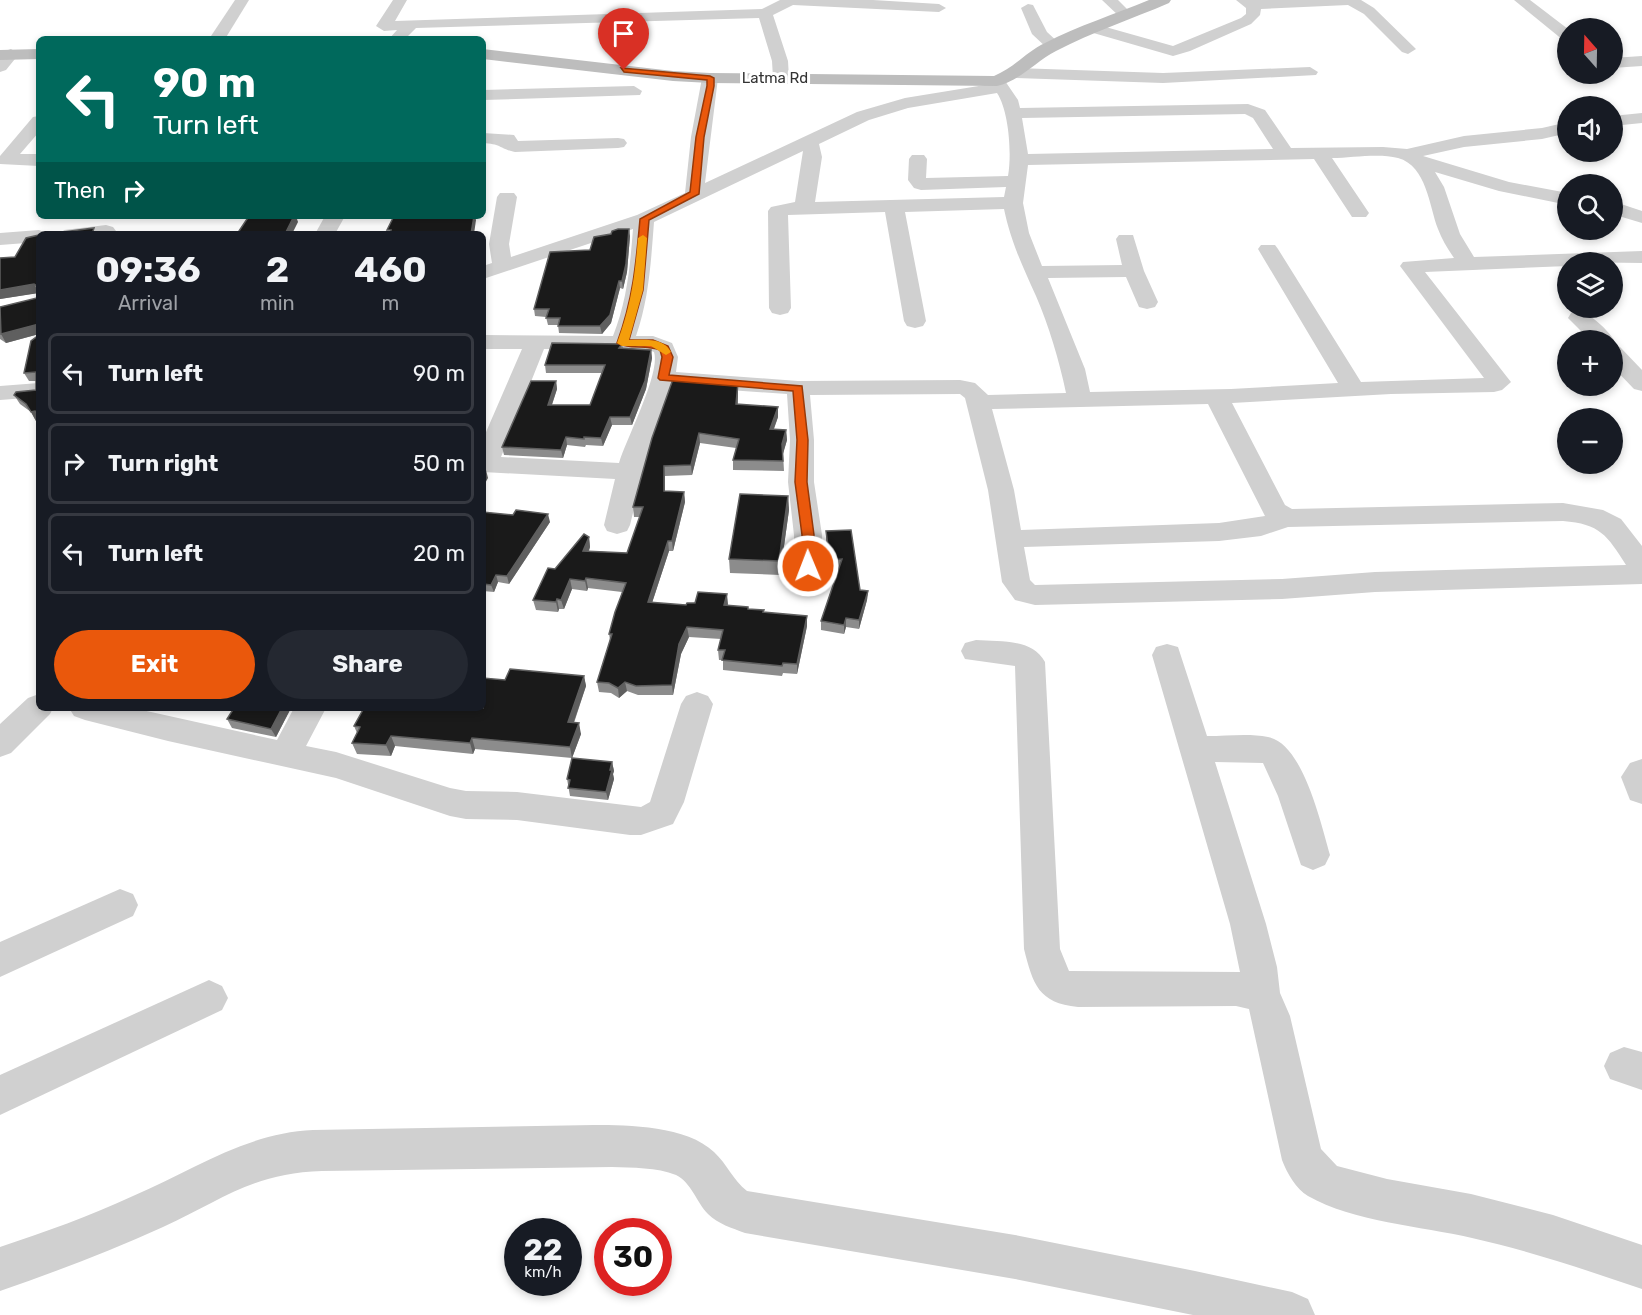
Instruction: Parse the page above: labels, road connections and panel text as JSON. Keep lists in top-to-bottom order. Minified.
{"streets":{"street":["Latma Rd"]},"north":"top","page":{"map_buttons":["+","−"],"turn":["90 m","Turn left"],"then":"Then","eta":["09:36","Arrival","2","min","460","m"],"list":[{"name":"Turn left","value":"90 m"},{"name":"Turn right","value":"50 m"},{"name":"Turn left","value":"20 m"}],"buttons":["Exit","Share"],"speed":"22 km/h","limit":"30"}}
